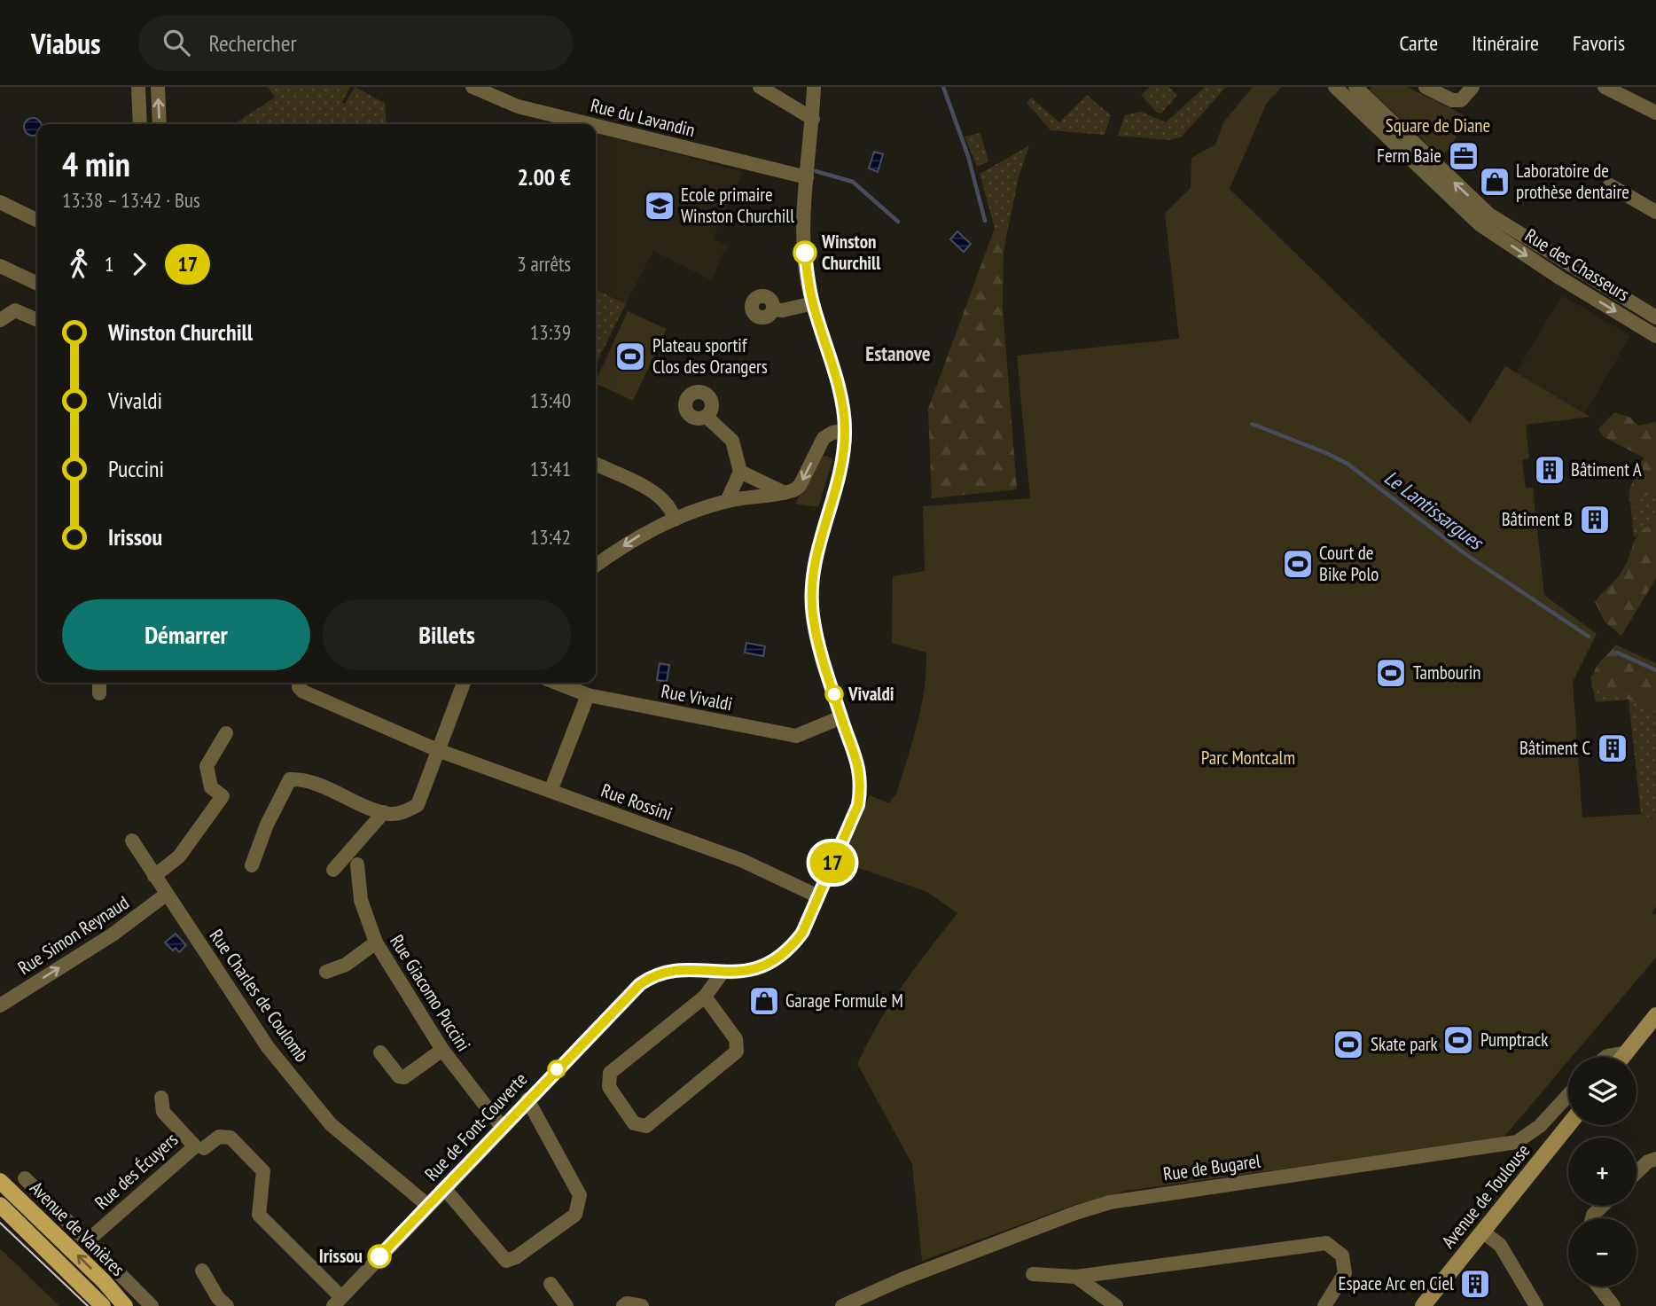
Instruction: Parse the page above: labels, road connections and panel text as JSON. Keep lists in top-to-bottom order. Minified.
{"streets":{"main road":["Avenue de Toulouse","Avenue de Vanières"],"street":["Rue du Lavandin","Rue des Chasseurs","Rue Vivaldi","Rue Rossini","Rue Simon Reynaud","Rue Giacomo Puccini","Rue Charles de Coulomb","Rue de Font-Couverte","Rue de Bugarel","Rue des Écuyers"]},"crossings":[["Rue du Lavandin","Rue de Font-Couverte"],["Rue Vivaldi","Rue de Font-Couverte"],["Rue Rossini","Rue de Font-Couverte"],["Rue Simon Reynaud","Rue Charles de Coulomb"],["Rue Giacomo Puccini","Rue de Font-Couverte"],["Rue Charles de Coulomb","Rue de Font-Couverte"]],"one_way":["Rue Simon Reynaud"],"districts":["Estanove"],"water":["Le Lantissargues"],"parks":["Square de Diane","Parc Montcalm"],"places":{"office":["Ferm Baie"],"shop":["Laboratoire de prothèse dentaire","Garage Formule M"],"school or university":["Ecole primaire Winston Churchill"],"other":["Winston Churchill","Vivaldi","Irissou"],"sports":["Plateau sportif Clos des Orangers","Court de Bike Polo","Tambourin","Pumptrack","Skate park"],"building":["Bâtiment A","Bâtiment B","Bâtiment C","Espace Arc en Ciel"]},"lines":["bus line 17"],"page":{"header":"Viabus","search":"Rechercher","nav":["Carte","Itinéraire","Favoris"],"on_map":"17","heading":["4 min","13:38 – 13:42 · Bus","2.00 €"],"legs":["1","17","3 arrêts"],"list":[{"name":"Winston Churchill","value":"13:39"},{"name":"Vivaldi","value":"13:40"},{"name":"Puccini","value":"13:41"},{"name":"Irissou","value":"13:42"}],"buttons":["Démarrer","Billets"],"map_buttons":["+","−"]}}
